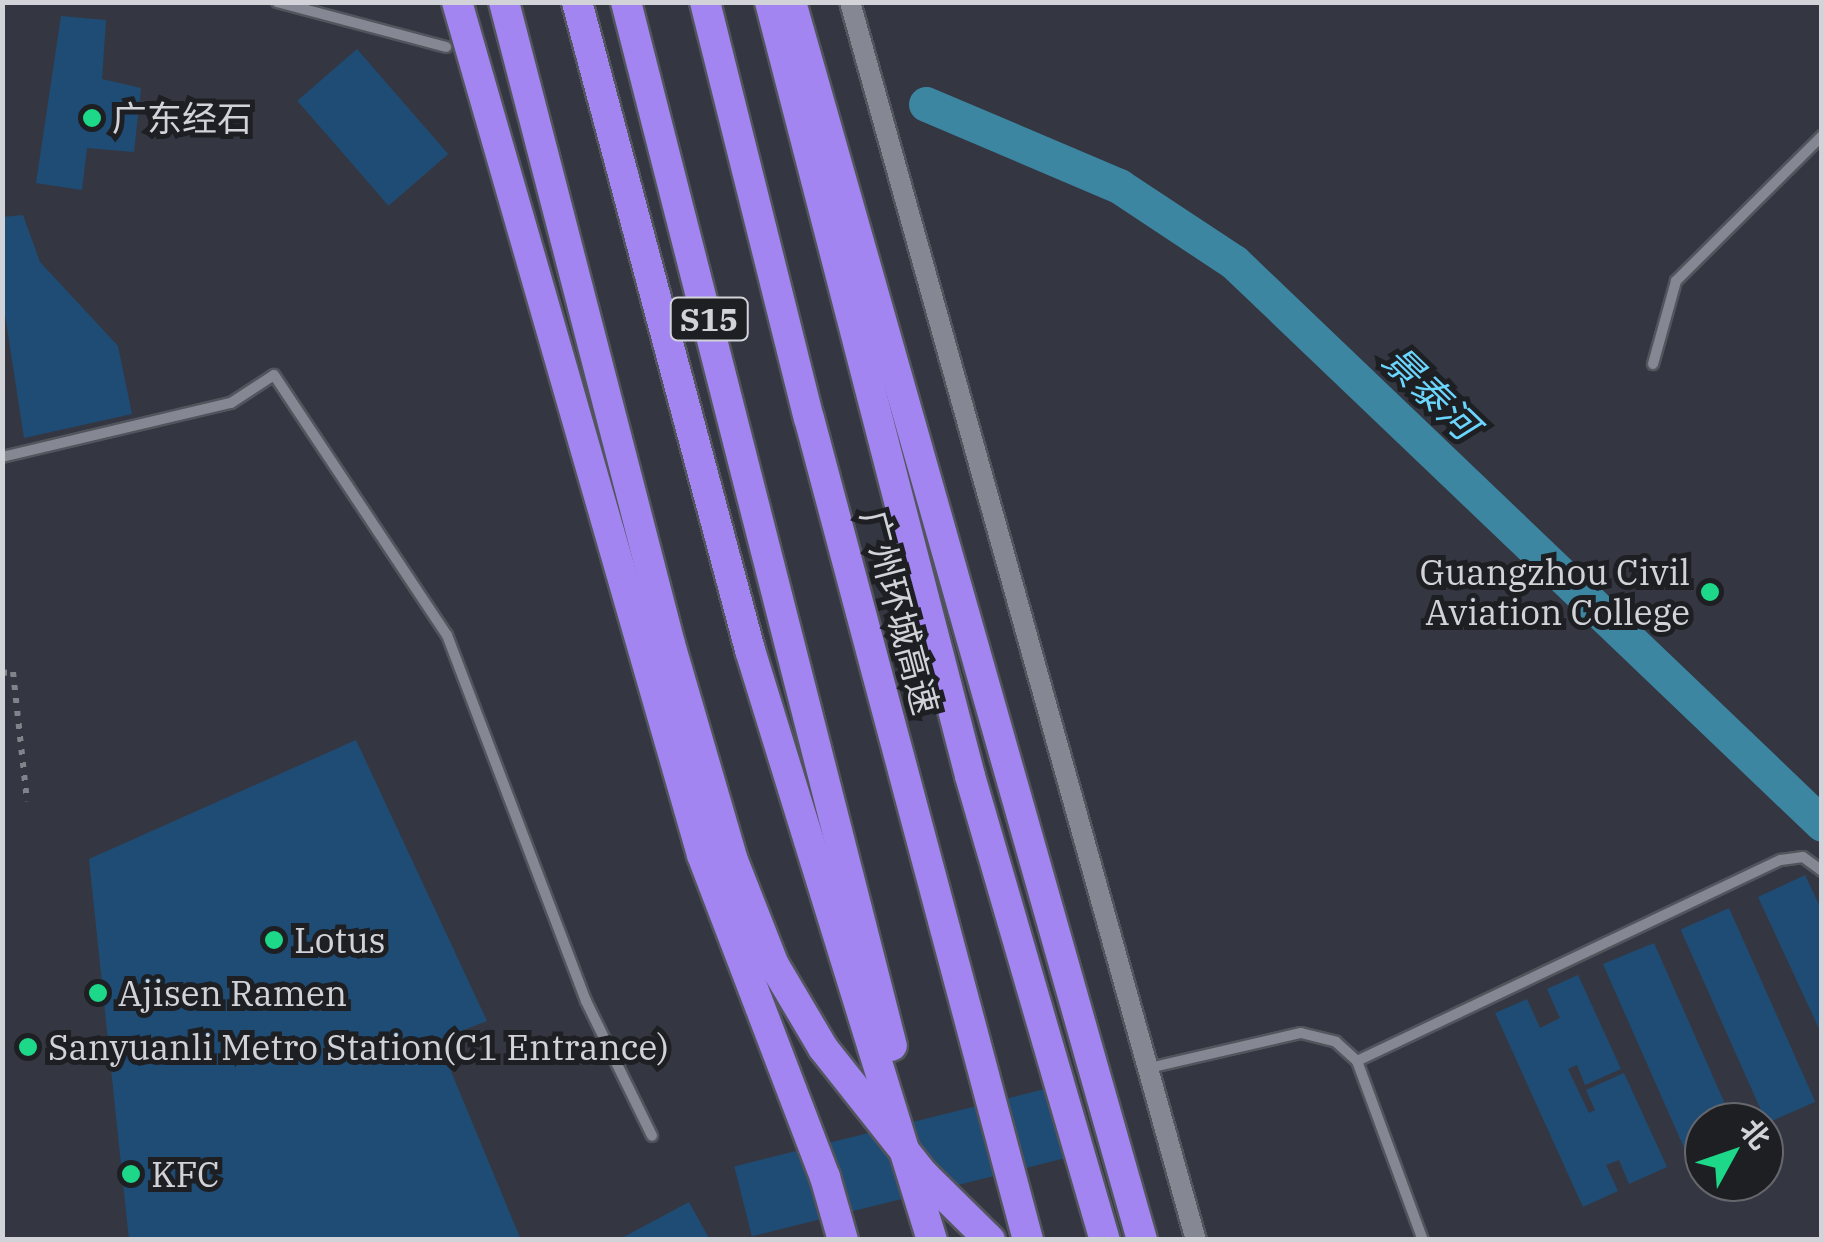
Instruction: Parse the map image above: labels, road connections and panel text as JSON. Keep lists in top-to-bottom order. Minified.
{"streets":{"highway":["S15","广州环城高速"]},"water":["景泰河"],"places":["广东经石","Guangzhou Civil Aviation College","Lotus","Ajisen Ramen","Sanyuanli Metro Station(C1 Entrance)","KFC"],"north":"top right"}
